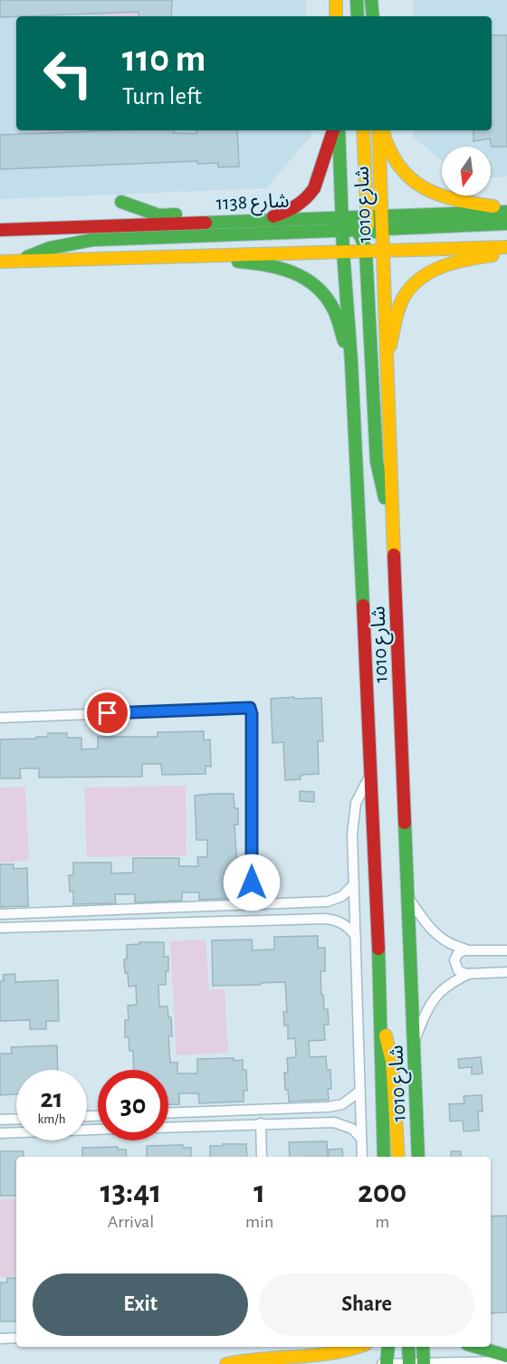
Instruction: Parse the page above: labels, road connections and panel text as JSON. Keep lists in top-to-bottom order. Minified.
{"streets":{"street":["شارع 1138","شارع 1010"]},"crossings":[["شارع 1138","شارع 1010"]],"north":"bottom","page":{"turn":["110 m","Turn left"],"speed":"21 km/h","limit":"30","eta":["13:41","Arrival","1","min","200","m"],"buttons":["Exit","Share"]}}
